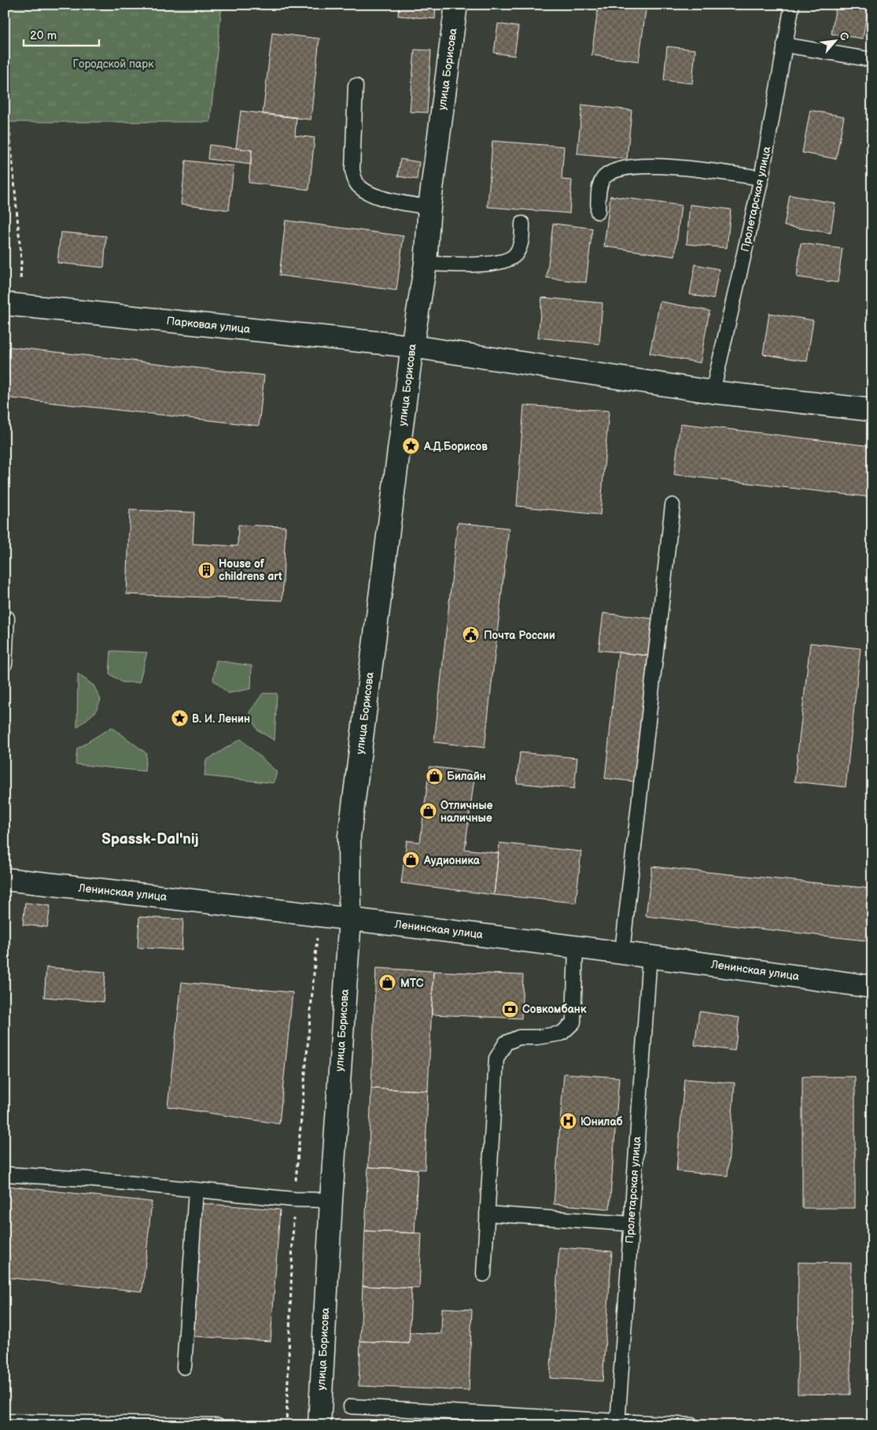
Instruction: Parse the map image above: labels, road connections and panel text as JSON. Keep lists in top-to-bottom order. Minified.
{"streets":{"street":["улица Борисова","Парковая улица","Ленинская улица"],"lane":["Пролетарская улица"]},"crossings":[["улица Борисова","Парковая улица"],["улица Борисова","Ленинская улица"],["Пролетарская улица","Парковая улица"],["Пролетарская улица","Ленинская улица"]],"districts":["Spassk-Dal'nij"],"parks":["Городской парк"],"places":{"place":["А.Д.Борисов","В. И. Ленин"],"building":["House of childrens art"],"public building":["Почта России"],"shop":["Билайн","Отличные наличные","Аудионика","МТС"],"bank":["Совкомбанк"],"hospital":["Юнилаб"]},"scale_bar":"20 m","north":"top right"}
